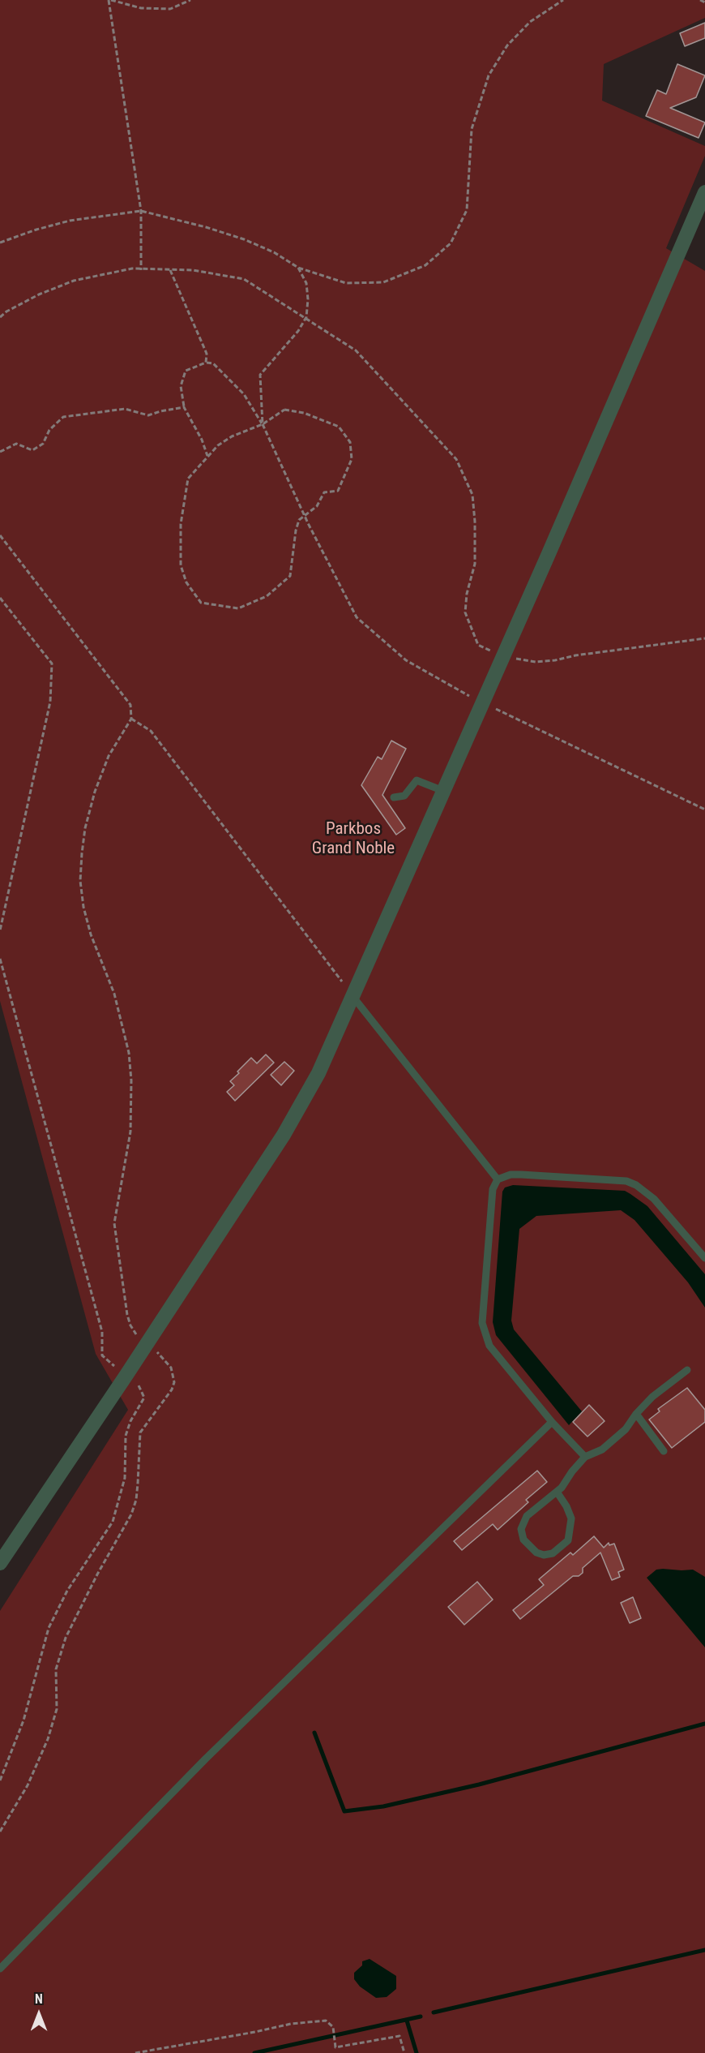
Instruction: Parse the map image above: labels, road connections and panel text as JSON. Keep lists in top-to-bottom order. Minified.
{"parks":["Parkbos Grand Noble"],"north":"top"}
